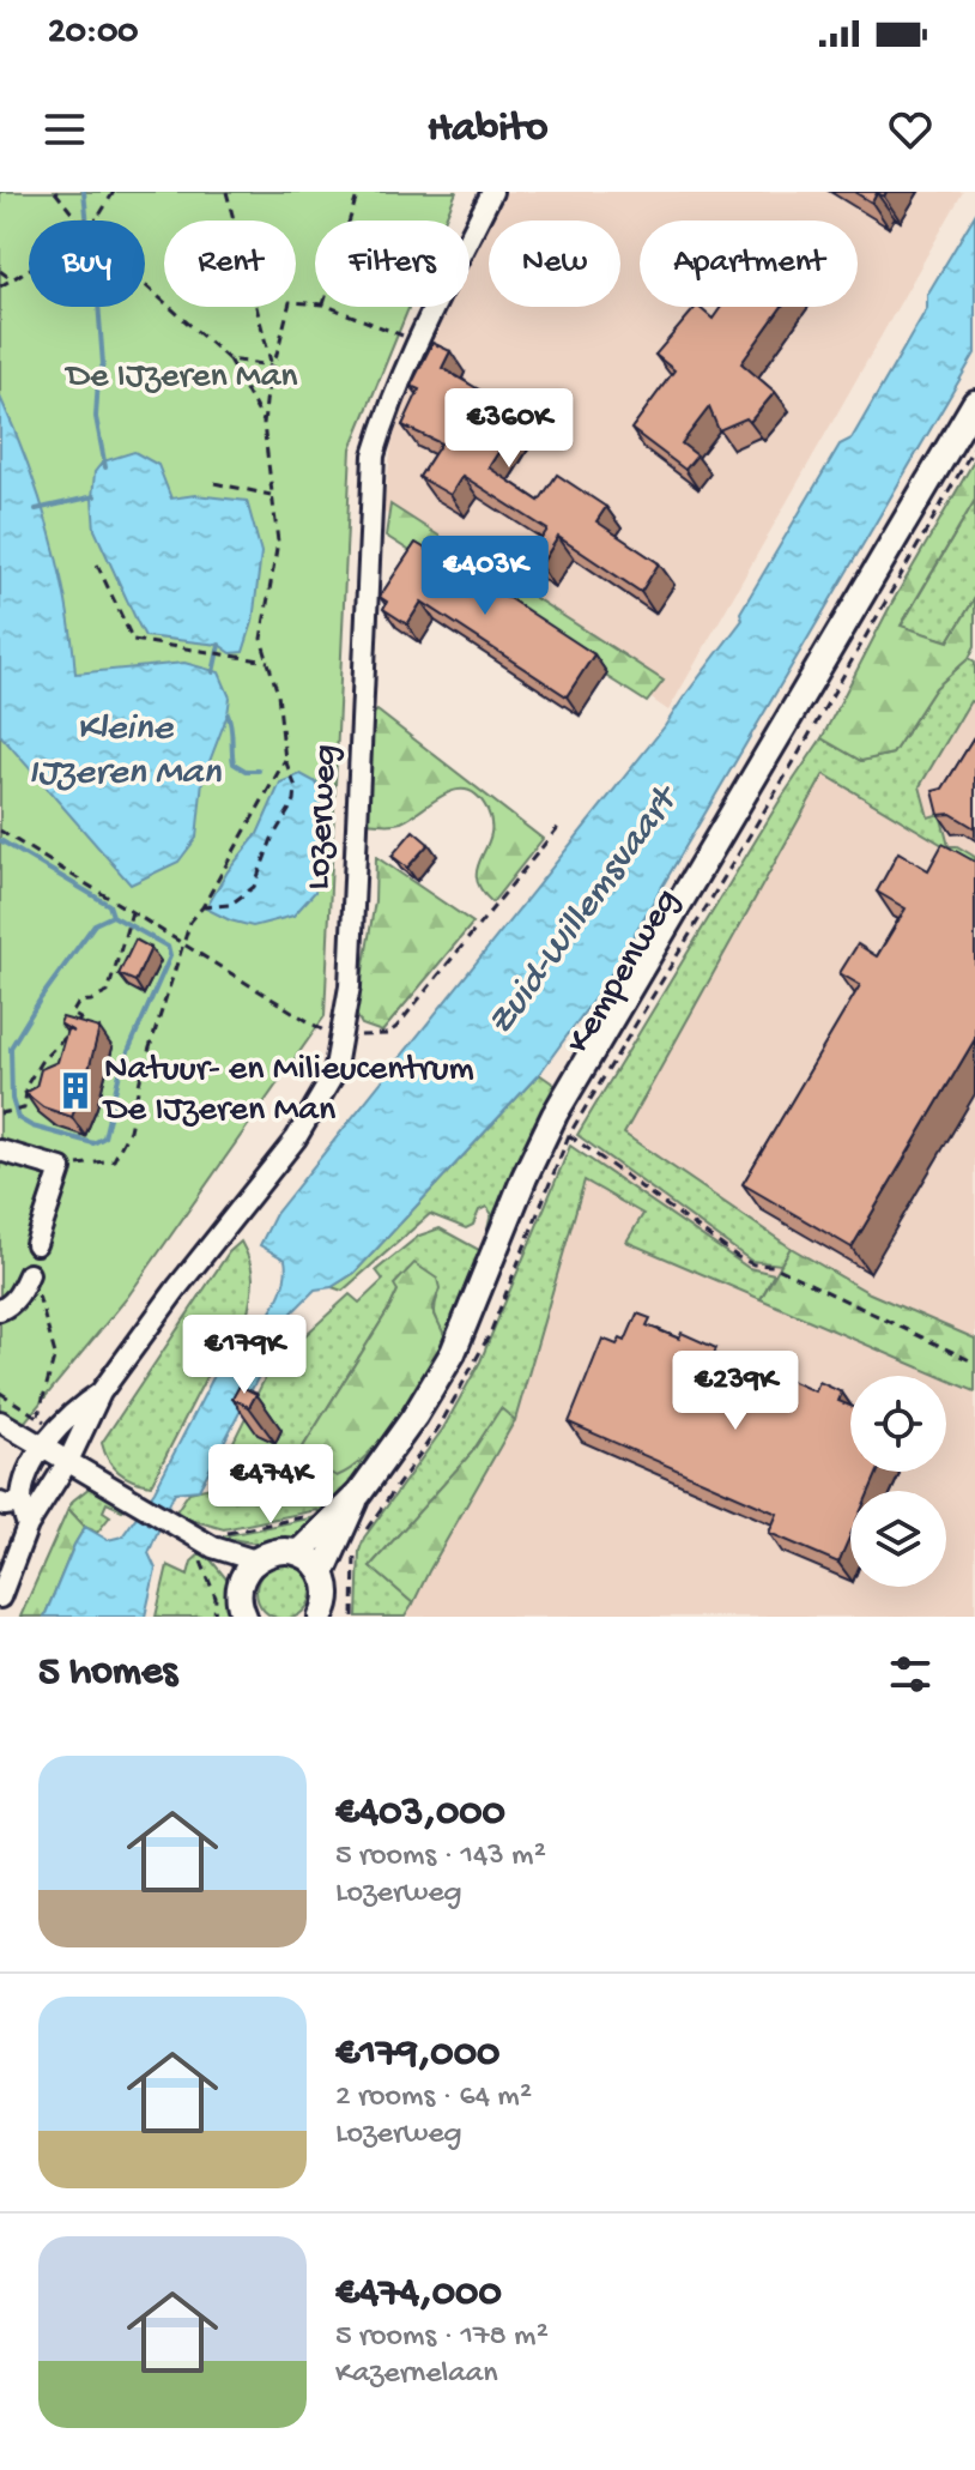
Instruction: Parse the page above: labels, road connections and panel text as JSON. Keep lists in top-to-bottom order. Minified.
{"streets":{"main road":["Kempenweg"],"street":["Lozerweg"]},"water":["Kleine IJzeren Man","Zuid-Willemsvaart"],"parks":["De IJzeren Man"],"places":{"building":["Natuur- en Milieucentrum De IJzeren Man"]},"page":{"status":"20:00","header":"Habito","chip":["Buy","Rent","Filters","New","Apartment"],"price":["€360K","€403K","€179K","€239K","€474K"],"heading":"5 homes","list":[{"name":"€403,000","note":"5 rooms · 143 m² · Lozerweg"},{"name":"€179,000","note":"2 rooms · 64 m² · Lozerweg"},{"name":"€474,000","note":"5 rooms · 178 m² · Kazernelaan"}]}}
